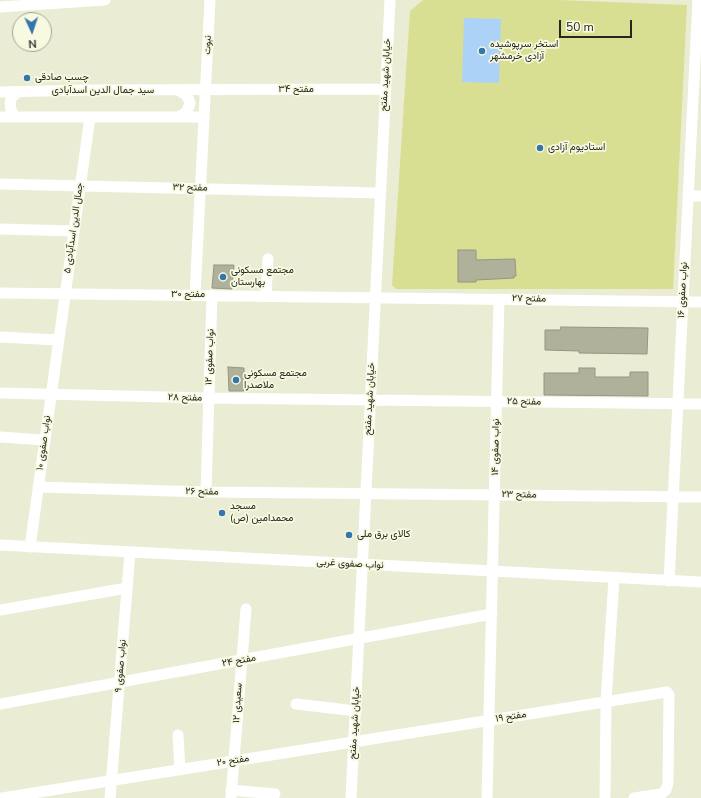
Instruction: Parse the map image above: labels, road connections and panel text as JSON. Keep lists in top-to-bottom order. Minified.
{"streets":{"street":["نبوت","خیابان شهید مفتح","مفتح ۳۴","سید جمال الدین اسدآبادی","مفتح ۳۲","جمال الدین اسدآبادی ۵","نواب صفوی ۱۶","مفتح ۳۰","مفتح ۲۷","نواب صفوی ۱۲","مفتح ۲۸","مفتح ۲۵","نواب صفوی ۱۰","نواب صفوی ۱۴","مفتح ۲۶","مفتح ۲۳","نواب صفوی غربی","مفتح ۲۴","نواب صفوی ۹","سعیدی ۱۲","مفتح ۱۹","مفتح ۲۰"]},"crossings":[["نبوت","مفتح ۳۴"],["نبوت","سید جمال الدین اسدآبادی"],["نبوت","مفتح ۳۲"],["نبوت","مفتح ۳۰"],["خیابان شهید مفتح","مفتح ۳۴"],["خیابان شهید مفتح","مفتح ۳۲"],["خیابان شهید مفتح","مفتح ۳۰"],["خیابان شهید مفتح","مفتح ۲۷"],["خیابان شهید مفتح","مفتح ۲۸"],["خیابان شهید مفتح","مفتح ۲۵"],["خیابان شهید مفتح","مفتح ۲۶"],["خیابان شهید مفتح","مفتح ۲۳"],["خیابان شهید مفتح","نواب صفوی غربی"],["خیابان شهید مفتح","مفتح ۲۴"],["خیابان شهید مفتح","مفتح ۱۹"],["خیابان شهید مفتح","مفتح ۲۰"],["مفتح ۳۴","سید جمال الدین اسدآبادی"],["مفتح ۳۲","جمال الدین اسدآبادی ۵"],["جمال الدین اسدآبادی ۵","مفتح ۳۰"],["جمال الدین اسدآبادی ۵","نواب صفوی ۱۰"],["نواب صفوی ۱۶","مفتح ۲۷"],["نواب صفوی ۱۶","مفتح ۲۵"],["نواب صفوی ۱۶","مفتح ۲۳"],["نواب صفوی ۱۶","نواب صفوی غربی"],["مفتح ۳۰","مفتح ۲۷"],["مفتح ۳۰","نواب صفوی ۱۲"],["مفتح ۲۷","نواب صفوی ۱۴"],["نواب صفوی ۱۲","مفتح ۲۸"],["نواب صفوی ۱۲","مفتح ۲۶"],["مفتح ۲۸","مفتح ۲۵"],["مفتح ۲۸","نواب صفوی ۱۰"],["مفتح ۲۵","نواب صفوی ۱۴"],["نواب صفوی ۱۰","مفتح ۲۶"],["نواب صفوی ۱۰","نواب صفوی غربی"],["نواب صفوی ۱۴","مفتح ۲۳"],["نواب صفوی ۱۴","نواب صفوی غربی"],["نواب صفوی ۱۴","مفتح ۲۴"],["نواب صفوی ۱۴","مفتح ۱۹"],["مفتح ۲۶","مفتح ۲۳"],["نواب صفوی غربی","نواب صفوی ۹"],["مفتح ۲۴","نواب صفوی ۹"],["مفتح ۲۴","سعیدی ۱۲"],["نواب صفوی ۹","مفتح ۲۰"],["سعیدی ۱۲","مفتح ۲۰"],["مفتح ۱۹","مفتح ۲۰"]],"places":["استخر سرپوشیده آزادی خرمشهر","چسب صادقی","استادیوم آزادی","مجتمع مسکونی بهارستان","مجتمع مسکونی ملاصدرا","مسجد محمدامین (ص)","کالای برق ملی"],"scale_bar":"50 m","north":"bottom"}
